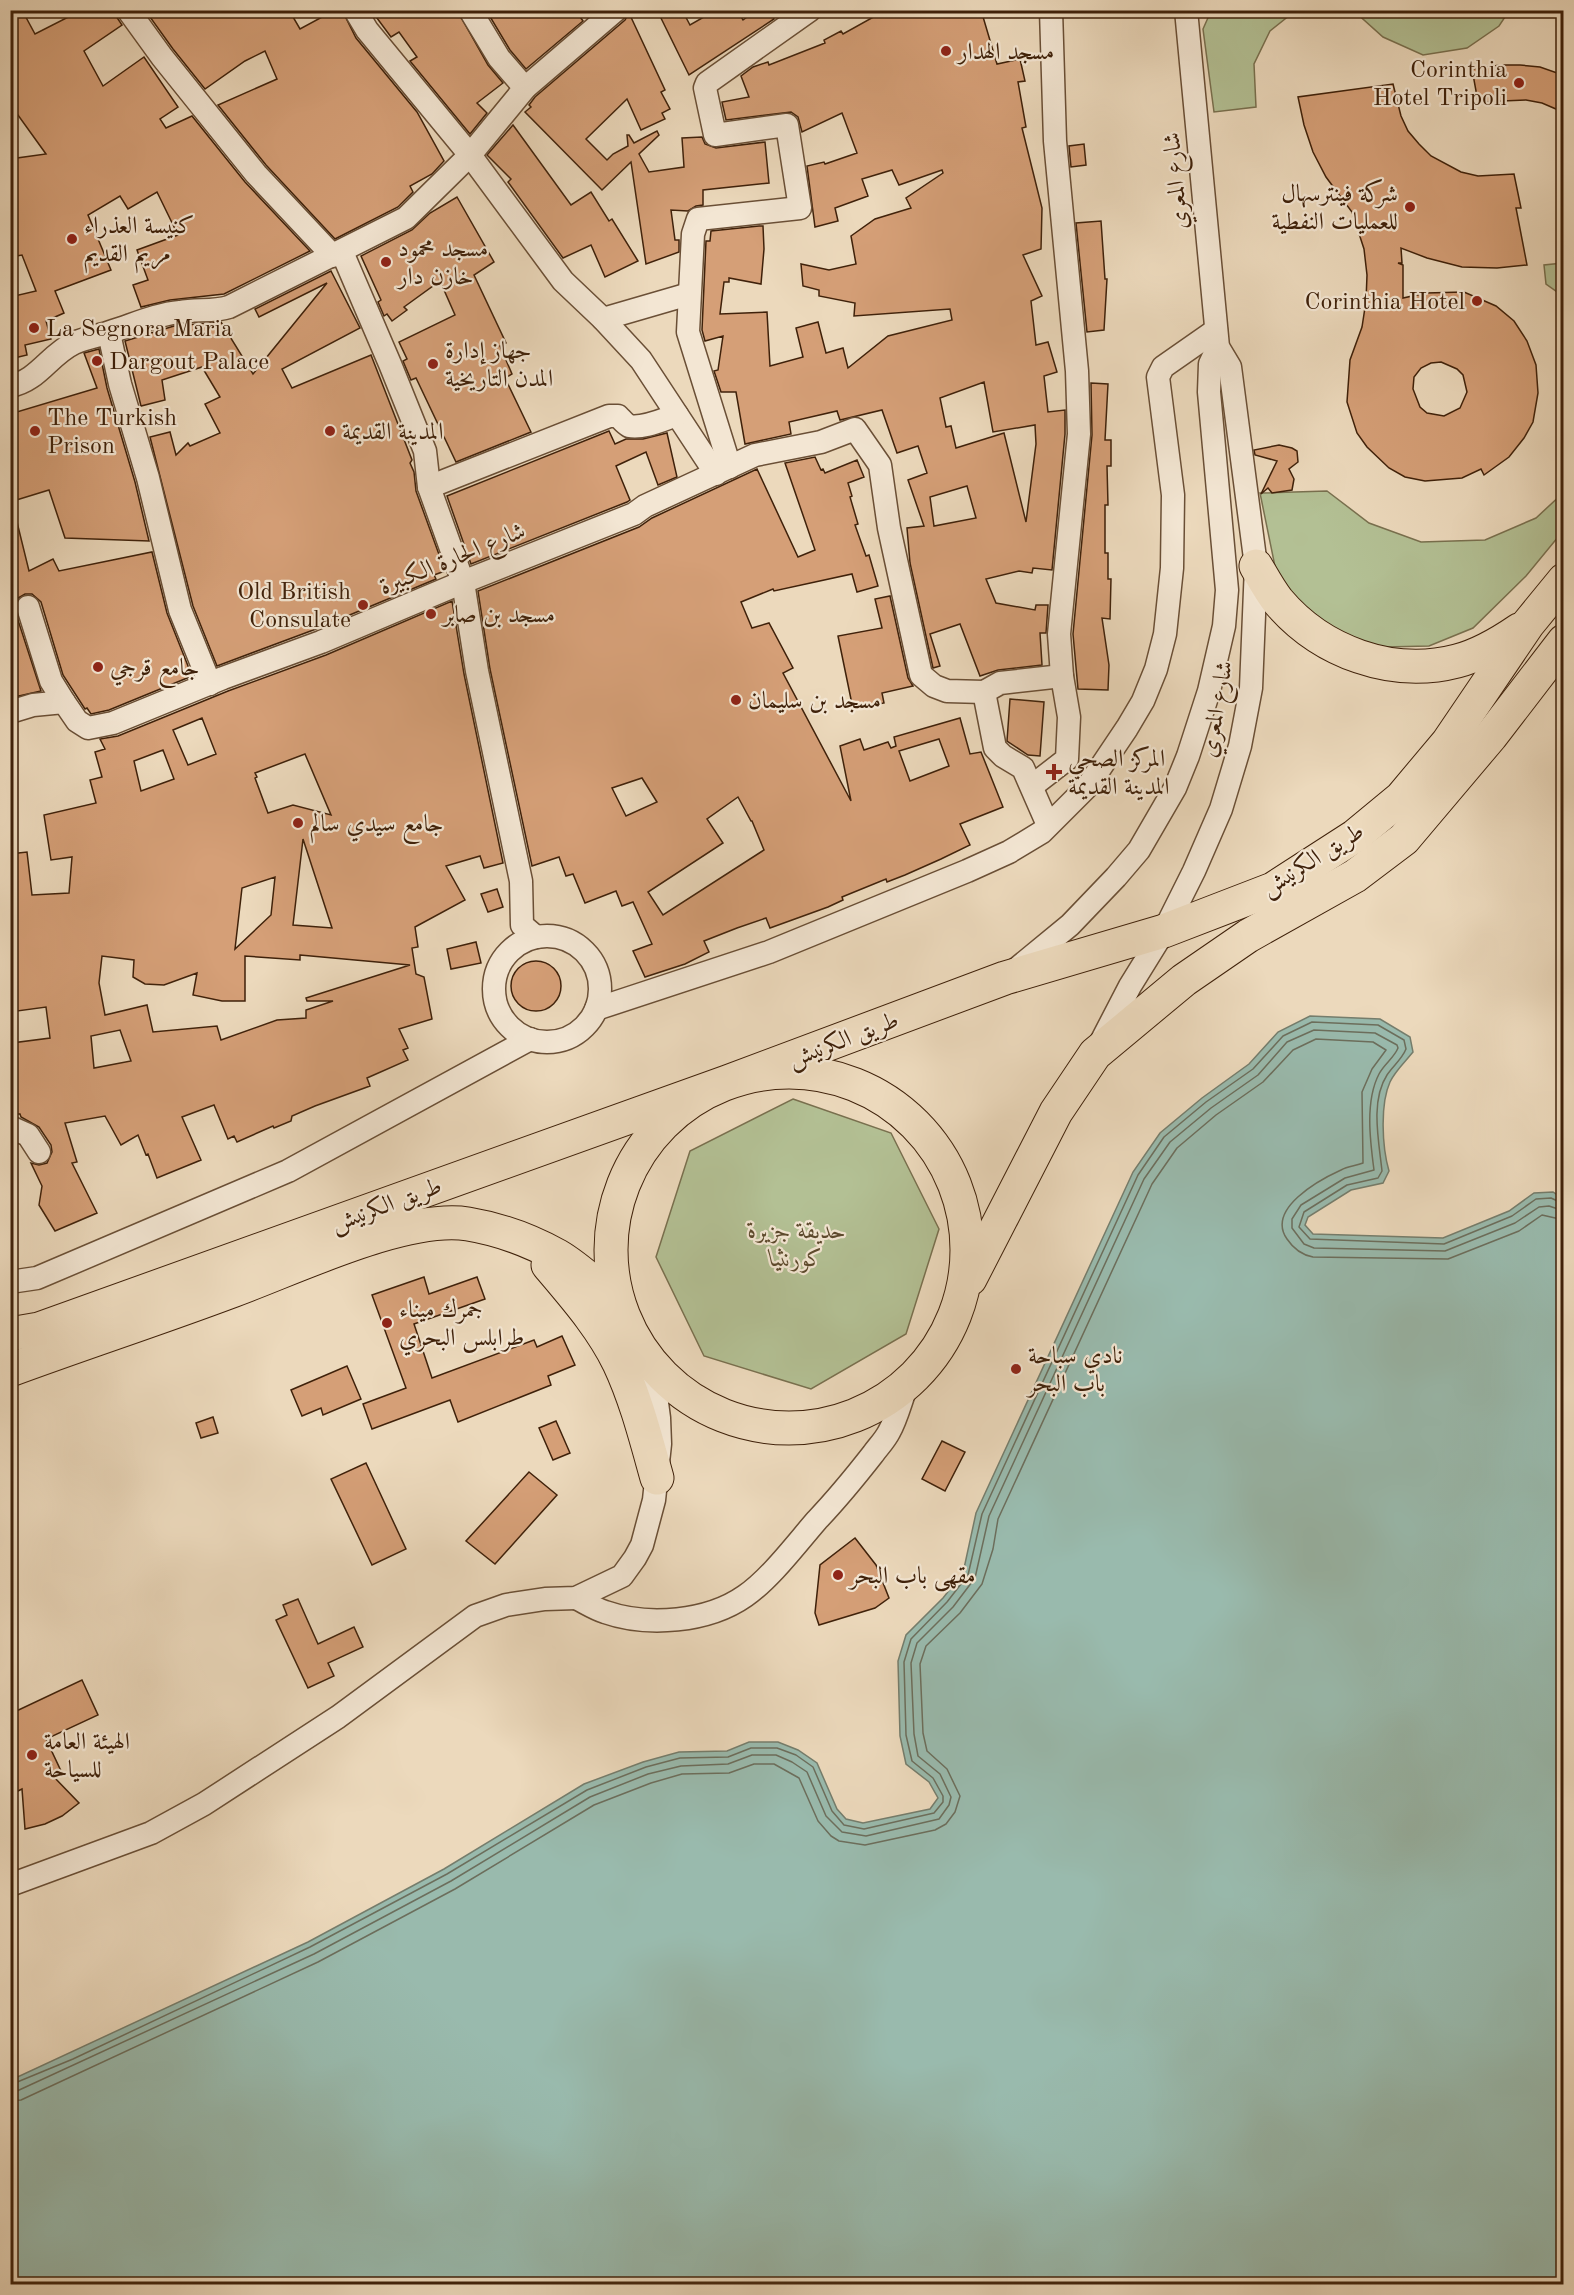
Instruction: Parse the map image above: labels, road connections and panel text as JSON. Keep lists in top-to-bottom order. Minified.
{"streets":{"highway":["طريق الكرنيش"],"street":["شارع المعري","شارع الحارة الكبيرة"]},"crossings":[["شارع المعري","طريق الكرنيش"]],"parks":["حديقة جزيرة كورنثيا"],"places":{"other":["مسجد الهدار","Corinthia Hotel Tripoli","شركة فينترسهال للعمليات النفطية","كنيسة العذراء مريم القديم","مسجد محمود خازن دار","Corinthia Hotel","La Segnora Maria","Dargout Palace","جهاز إدارة المدن التاريخية","The Turkish Prison","المدينة القديمة","Old British Consulate","مسجد بن صابر","جامع قرجي","مسجد بن سليمان","جامع سيدي سالم","جمرك ميناء طرابلس البحري","نادي سباحة باب البحر","مقهى باب البحر","الهيئة العامة للسياحة"],"health":["المركز الصحي المدينة القديمة"]}}
